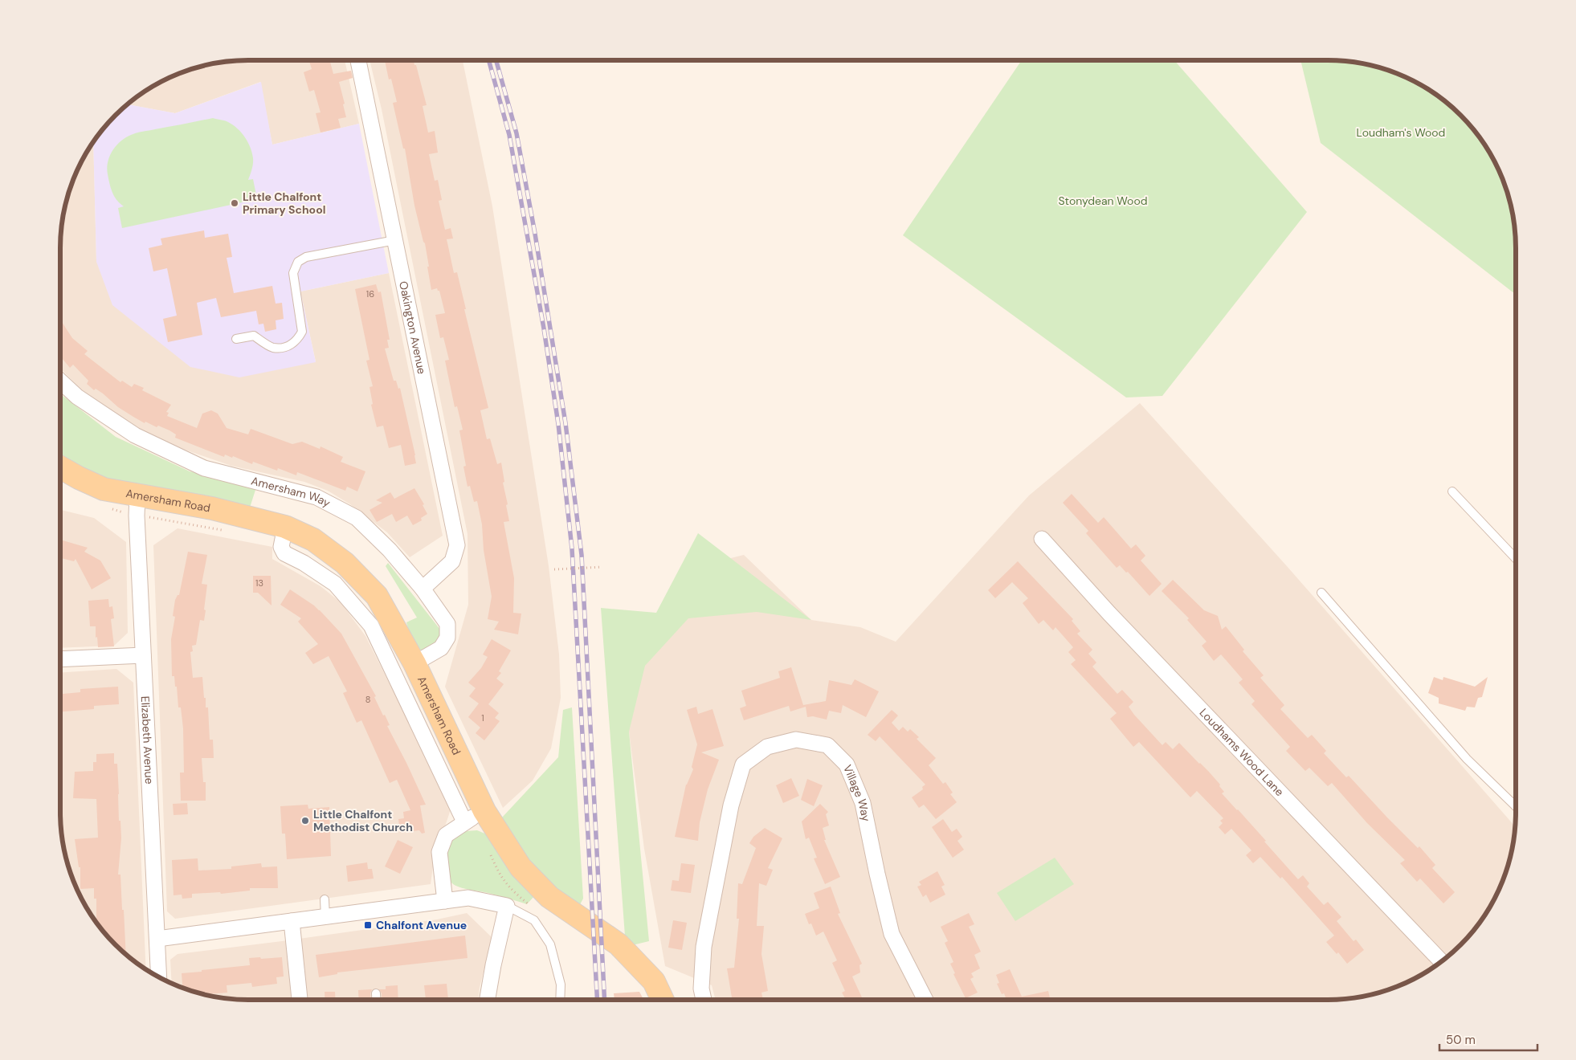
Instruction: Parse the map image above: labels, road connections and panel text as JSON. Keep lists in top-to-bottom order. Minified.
{"streets":{"main road":["Amersham Road"],"street":["Oakington Avenue","Amersham Way","Elizabeth Avenue","Loudhams Wood Lane","Village Way"]},"crossings":[["Oakington Avenue","Amersham Way"],["Amersham Way","Amersham Road"],["Amersham Road","Elizabeth Avenue"]],"parks":["Loudham's Wood","Stonydean Wood"],"places":{"other":["Little Chalfont Primary School","Little Chalfont Methodist Church"],"transit":["Chalfont Avenue"]},"house_numbers":["16","13","8","1"],"scale_bar":"50 m"}
